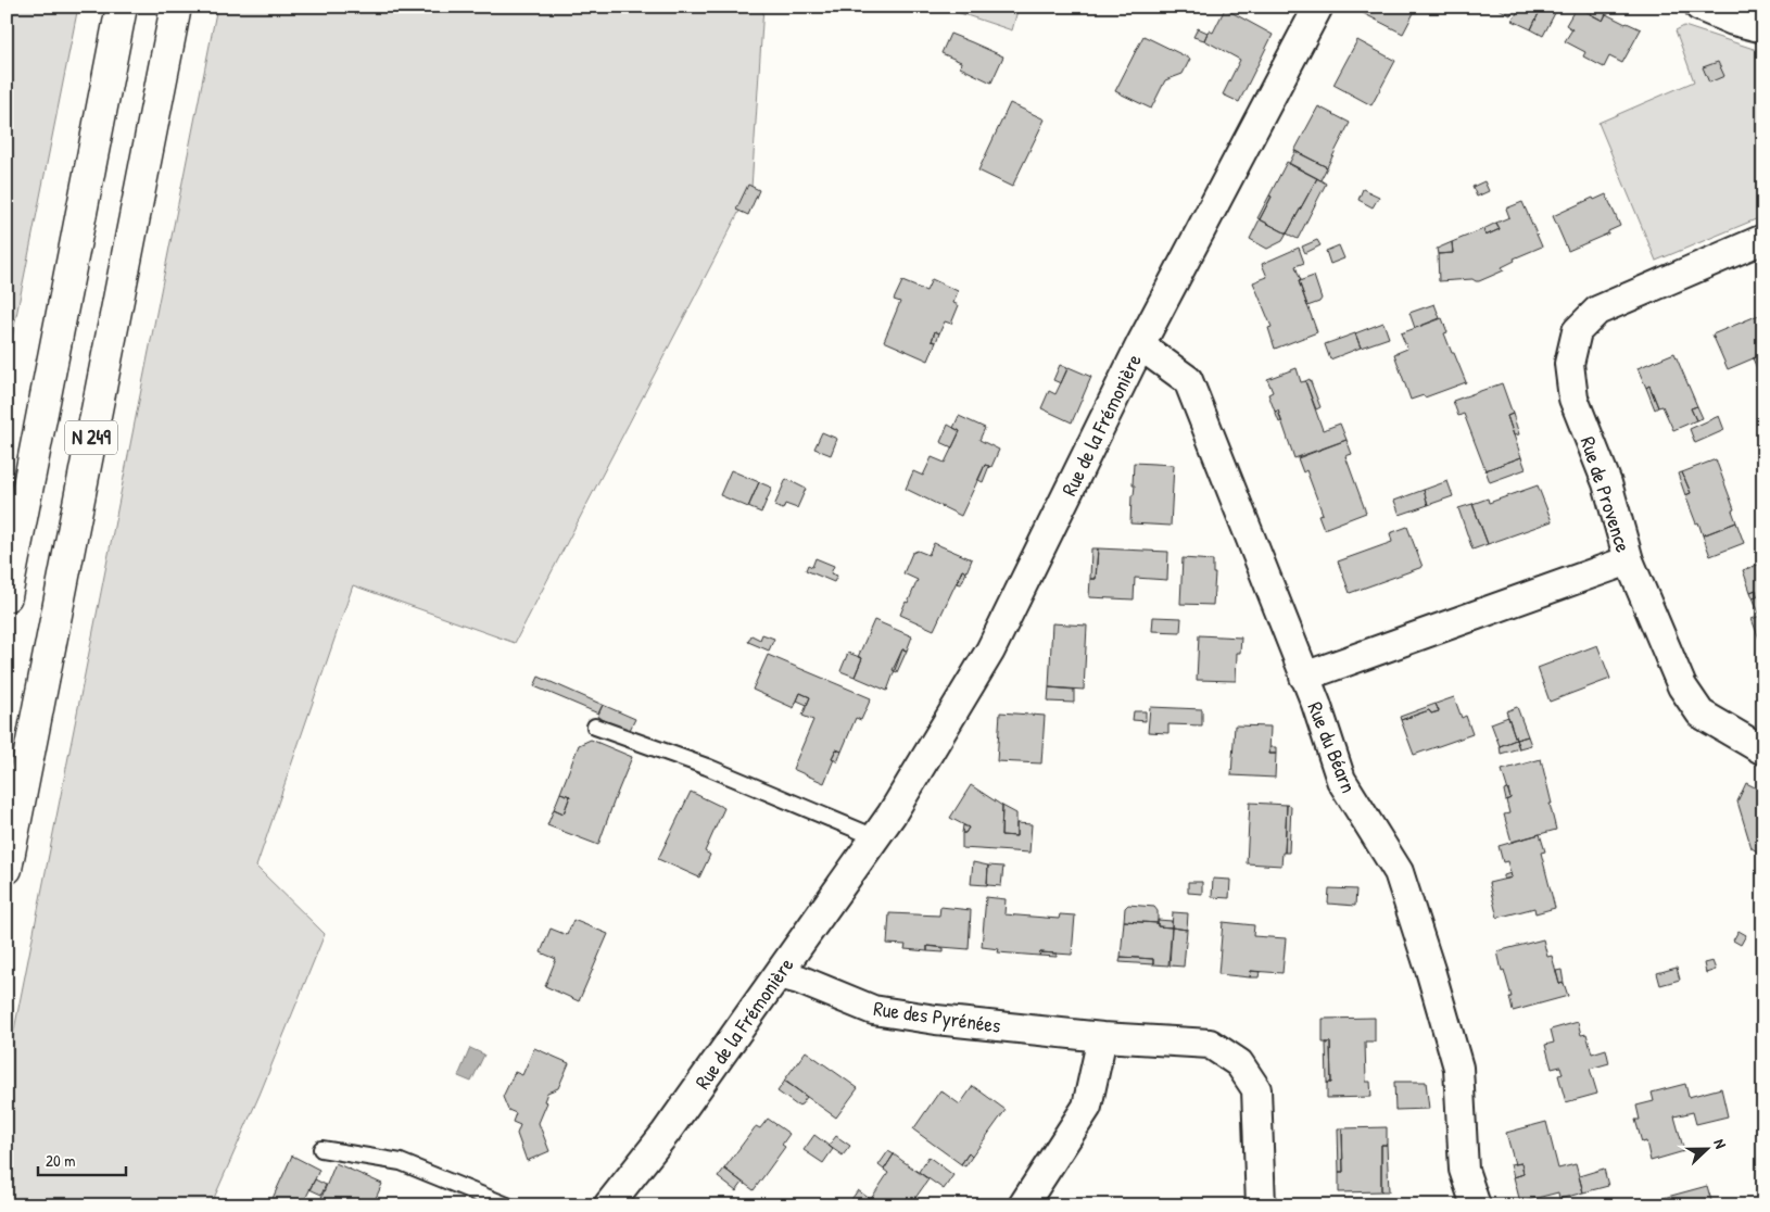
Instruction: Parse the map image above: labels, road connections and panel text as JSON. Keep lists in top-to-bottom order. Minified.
{"streets":{"highway":["N 249"],"street":["Rue de la Frémonière","Rue de Provence","Rue du Béarn","Rue des Pyrénées"]},"crossings":[["Rue de la Frémonière","Rue du Béarn"],["Rue de la Frémonière","Rue des Pyrénées"],["Rue de Provence","Rue du Béarn"]],"scale_bar":"20 m","north":"right"}
